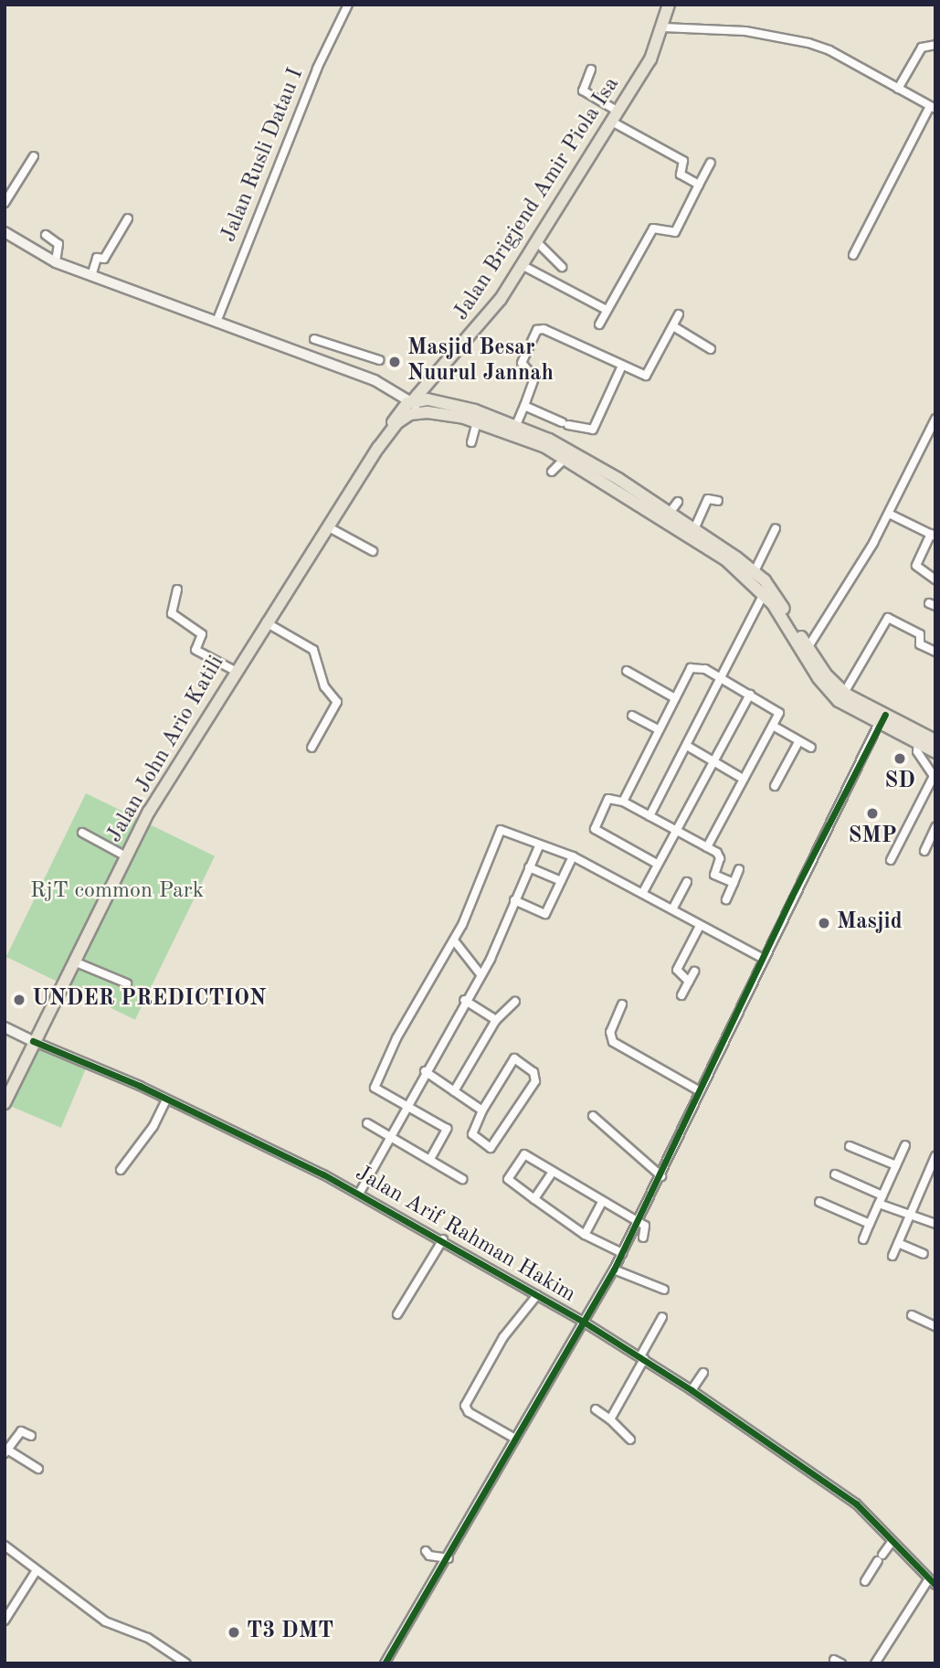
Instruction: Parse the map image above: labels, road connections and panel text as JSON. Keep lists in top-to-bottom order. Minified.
{"streets":{"main road":["Jalan Brigjend Amir Piola Isa","Jalan John Ario Katili"],"street":["Jalan Rusli Datau I","Jalan Arif Rahman Hakim"]},"crossings":[["Jalan Brigjend Amir Piola Isa","Jalan John Ario Katili"],["Jalan John Ario Katili","Jalan Arif Rahman Hakim"]],"parks":["RjT common Park"],"places":["Masjid Besar Nuurul Jannah","SD","SMP","Masjid","UNDER PREDICTION","T3 DMT"]}
